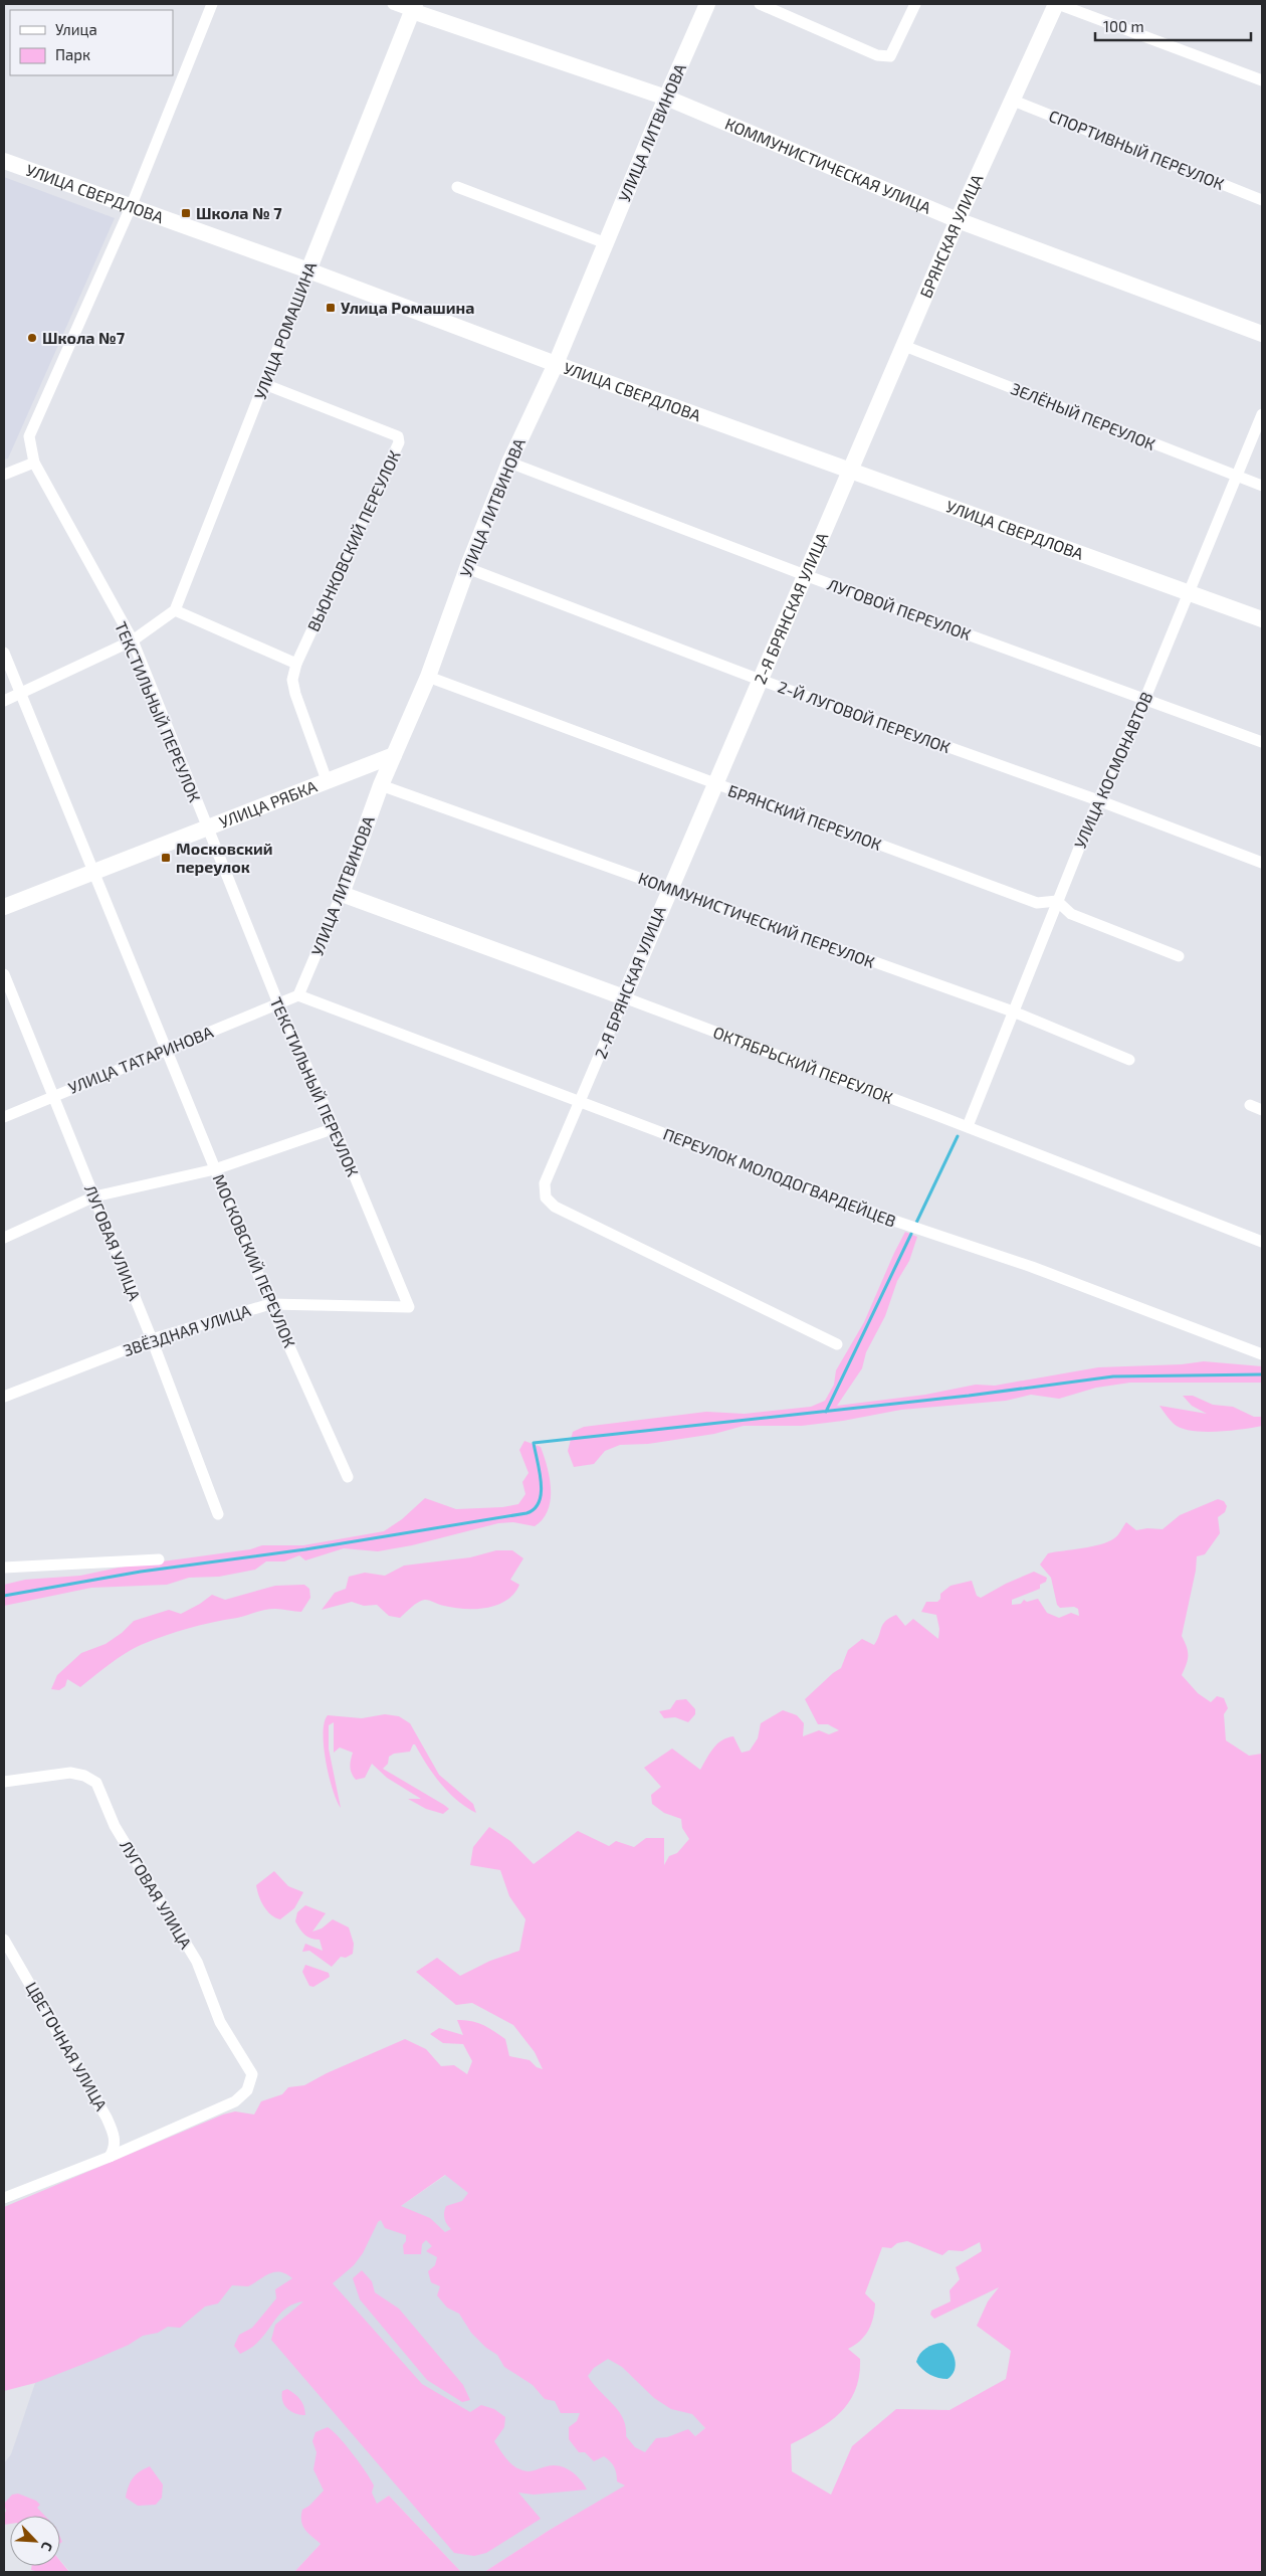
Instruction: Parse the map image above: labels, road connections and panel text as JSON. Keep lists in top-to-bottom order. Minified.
{"streets":{"street":["УЛИЦА ЛИТВИНОВА","СПОРТИВНЫЙ ПЕРЕУЛОК","КОММУНИСТИЧЕСКАЯ УЛИЦА","УЛИЦА СВЕРДЛОВА","БРЯНСКАЯ УЛИЦА","УЛИЦА РОМАШИНА","ЗЕЛЁНЫЙ ПЕРЕУЛОК","ВЬЮНКОВСКИЙ ПЕРЕУЛОК","2-Я БРЯНСКАЯ УЛИЦА","ЛУГОВОЙ ПЕРЕУЛОК","ТЕКСТИЛЬНЫЙ ПЕРЕУЛОК","2-Й ЛУГОВОЙ ПЕРЕУЛОК","УЛИЦА КОСМОНАВТОВ","УЛИЦА РЯБКА","БРЯНСКИЙ ПЕРЕУЛОК","КОММУНИСТИЧЕСКИЙ ПЕРЕУЛОК","УЛИЦА ТАТАРИНОВА","ОКТЯБРЬСКИЙ ПЕРЕУЛОК","ПЕРЕУЛОК МОЛОДОГВАРДЕЙЦЕВ","ЛУГОВАЯ УЛИЦА","МОСКОВСКИЙ ПЕРЕУЛОК","ЗВЁЗДНАЯ УЛИЦА","ЦВЕТОЧНАЯ УЛИЦА"]},"crossings":[["УЛИЦА ЛИТВИНОВА","КОММУНИСТИЧЕСКАЯ УЛИЦА"],["УЛИЦА ЛИТВИНОВА","УЛИЦА СВЕРДЛОВА"],["УЛИЦА ЛИТВИНОВА","ЛУГОВОЙ ПЕРЕУЛОК"],["УЛИЦА ЛИТВИНОВА","2-Й ЛУГОВОЙ ПЕРЕУЛОК"],["УЛИЦА ЛИТВИНОВА","УЛИЦА РЯБКА"],["УЛИЦА ЛИТВИНОВА","БРЯНСКИЙ ПЕРЕУЛОК"],["УЛИЦА ЛИТВИНОВА","КОММУНИСТИЧЕСКИЙ ПЕРЕУЛОК"],["УЛИЦА ЛИТВИНОВА","ОКТЯБРЬСКИЙ ПЕРЕУЛОК"],["УЛИЦА ЛИТВИНОВА","ПЕРЕУЛОК МОЛОДОГВАРДЕЙЦЕВ"],["СПОРТИВНЫЙ ПЕРЕУЛОК","БРЯНСКАЯ УЛИЦА"],["КОММУНИСТИЧЕСКАЯ УЛИЦА","БРЯНСКАЯ УЛИЦА"],["КОММУНИСТИЧЕСКАЯ УЛИЦА","УЛИЦА РОМАШИНА"],["УЛИЦА СВЕРДЛОВА","БРЯНСКАЯ УЛИЦА"],["УЛИЦА СВЕРДЛОВА","УЛИЦА РОМАШИНА"],["УЛИЦА СВЕРДЛОВА","2-Я БРЯНСКАЯ УЛИЦА"],["УЛИЦА СВЕРДЛОВА","ТЕКСТИЛЬНЫЙ ПЕРЕУЛОК"],["УЛИЦА СВЕРДЛОВА","УЛИЦА КОСМОНАВТОВ"],["БРЯНСКАЯ УЛИЦА","ЗЕЛЁНЫЙ ПЕРЕУЛОК"],["БРЯНСКАЯ УЛИЦА","2-Я БРЯНСКАЯ УЛИЦА"],["УЛИЦА РОМАШИНА","ВЬЮНКОВСКИЙ ПЕРЕУЛОК"],["ЗЕЛЁНЫЙ ПЕРЕУЛОК","УЛИЦА КОСМОНАВТОВ"],["ВЬЮНКОВСКИЙ ПЕРЕУЛОК","УЛИЦА РЯБКА"],["2-Я БРЯНСКАЯ УЛИЦА","ЛУГОВОЙ ПЕРЕУЛОК"],["2-Я БРЯНСКАЯ УЛИЦА","2-Й ЛУГОВОЙ ПЕРЕУЛОК"],["2-Я БРЯНСКАЯ УЛИЦА","БРЯНСКИЙ ПЕРЕУЛОК"],["2-Я БРЯНСКАЯ УЛИЦА","КОММУНИСТИЧЕСКИЙ ПЕРЕУЛОК"],["2-Я БРЯНСКАЯ УЛИЦА","ОКТЯБРЬСКИЙ ПЕРЕУЛОК"],["2-Я БРЯНСКАЯ УЛИЦА","ПЕРЕУЛОК МОЛОДОГВАРДЕЙЦЕВ"],["ЛУГОВОЙ ПЕРЕУЛОК","УЛИЦА КОСМОНАВТОВ"],["ТЕКСТИЛЬНЫЙ ПЕРЕУЛОК","УЛИЦА РЯБКА"],["ТЕКСТИЛЬНЫЙ ПЕРЕУЛОК","УЛИЦА ТАТАРИНОВА"],["ТЕКСТИЛЬНЫЙ ПЕРЕУЛОК","ЗВЁЗДНАЯ УЛИЦА"],["2-Й ЛУГОВОЙ ПЕРЕУЛОК","УЛИЦА КОСМОНАВТОВ"],["УЛИЦА КОСМОНАВТОВ","БРЯНСКИЙ ПЕРЕУЛОК"],["УЛИЦА КОСМОНАВТОВ","КОММУНИСТИЧЕСКИЙ ПЕРЕУЛОК"],["УЛИЦА КОСМОНАВТОВ","ОКТЯБРЬСКИЙ ПЕРЕУЛОК"],["УЛИЦА РЯБКА","МОСКОВСКИЙ ПЕРЕУЛОК"],["УЛИЦА ТАТАРИНОВА","ЛУГОВАЯ УЛИЦА"],["УЛИЦА ТАТАРИНОВА","МОСКОВСКИЙ ПЕРЕУЛОК"],["ЛУГОВАЯ УЛИЦА","ЗВЁЗДНАЯ УЛИЦА"],["ЛУГОВАЯ УЛИЦА","ЦВЕТОЧНАЯ УЛИЦА"],["МОСКОВСКИЙ ПЕРЕУЛОК","ЗВЁЗДНАЯ УЛИЦА"]],"places":{"transit":["Школа № 7","Улица Ромашина","Московский переулок"],"other":["Школа №7"]},"legend":["Улица","Парк"],"scale_bar":"100 m","north":"bottom right"}
